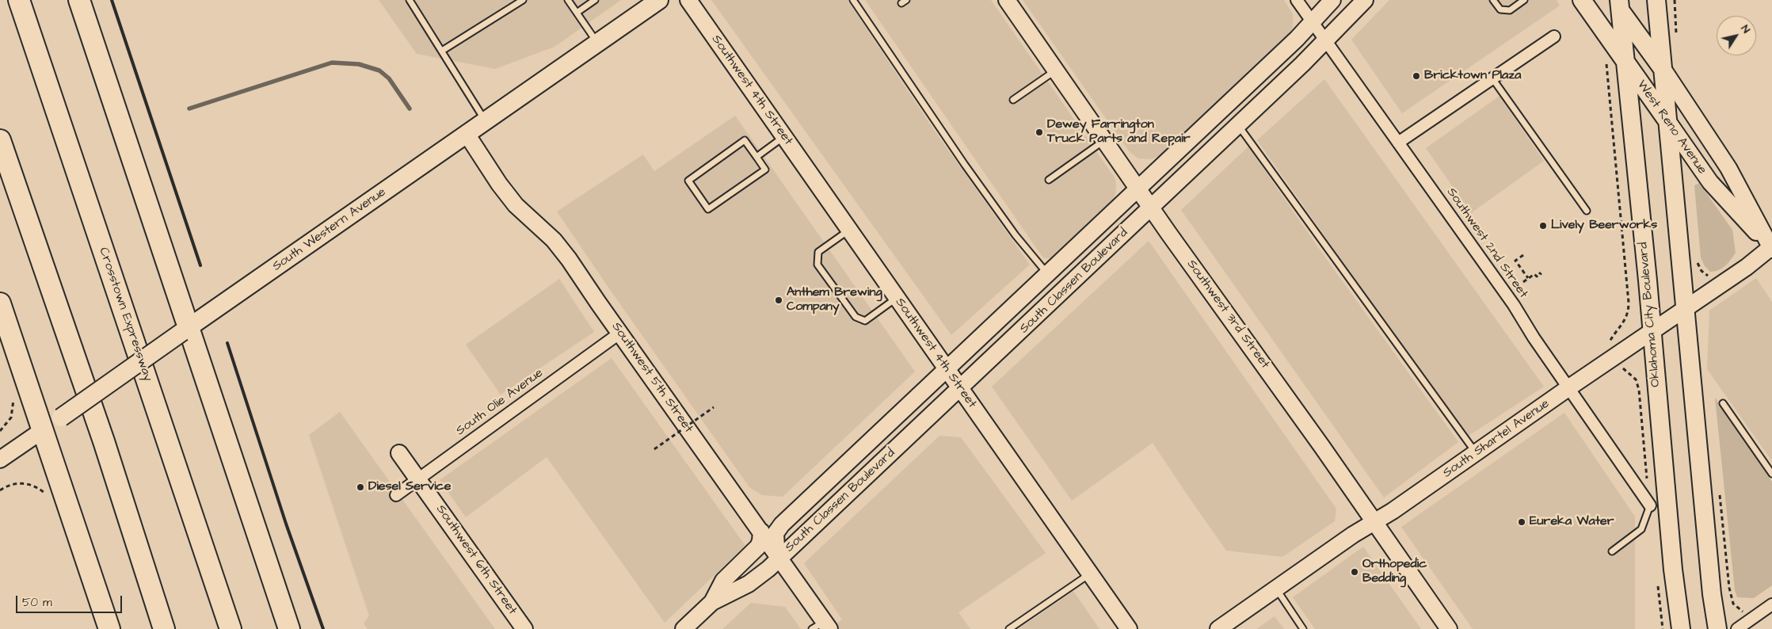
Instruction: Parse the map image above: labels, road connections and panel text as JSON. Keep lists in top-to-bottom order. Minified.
{"streets":{"highway":["Crosstown Expressway"],"main road":["West Reno Avenue","South Western Avenue","Oklahoma City Boulevard"],"street":["Southwest 4th Street","Southwest 2nd Street","South Classen Boulevard","Southwest 3rd Street","Southwest 5th Street","South Olie Avenue","South Shartel Avenue","Southwest 6th Street"]},"crossings":[["Southwest 4th Street","South Classen Boulevard"],["West Reno Avenue","Oklahoma City Boulevard"],["West Reno Avenue","South Shartel Avenue"],["South Western Avenue","Southwest 5th Street"],["Southwest 2nd Street","South Classen Boulevard"],["Southwest 2nd Street","South Shartel Avenue"],["South Classen Boulevard","Southwest 3rd Street"],["South Classen Boulevard","Southwest 5th Street"],["Southwest 3rd Street","South Shartel Avenue"],["Oklahoma City Boulevard","South Shartel Avenue"],["Southwest 5th Street","South Olie Avenue"],["South Olie Avenue","Southwest 6th Street"]],"places":["Bricktown Plaza","Dewey Farrington Truck Parts and Repair","Lively Beerworks","Anthem Brewing Company","Diesel Service","Eureka Water","Orthopedic Bedding"],"scale_bar":"50 m","north":"top right"}
